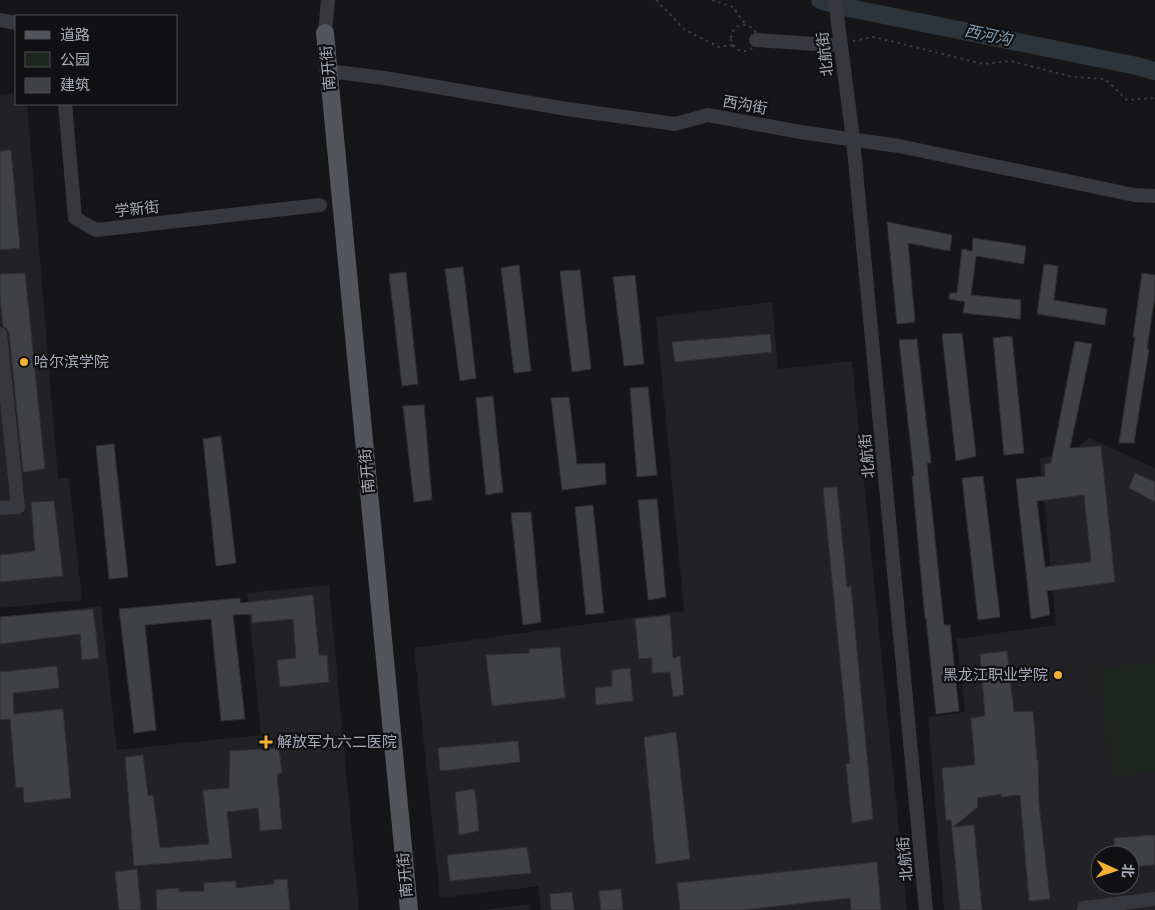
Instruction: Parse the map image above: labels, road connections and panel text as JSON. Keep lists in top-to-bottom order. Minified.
{"streets":{"main road":["南开街"],"street":["北航街","西沟街","学新街"]},"crossings":[["北航街","西沟街"],["南开街","西沟街"]],"water":["西河沟"],"places":{"other":["哈尔滨学院","黑龙江职业学院"],"health":["解放军九六二医院"]},"legend":["道路","公园","建筑"],"north":"right"}
